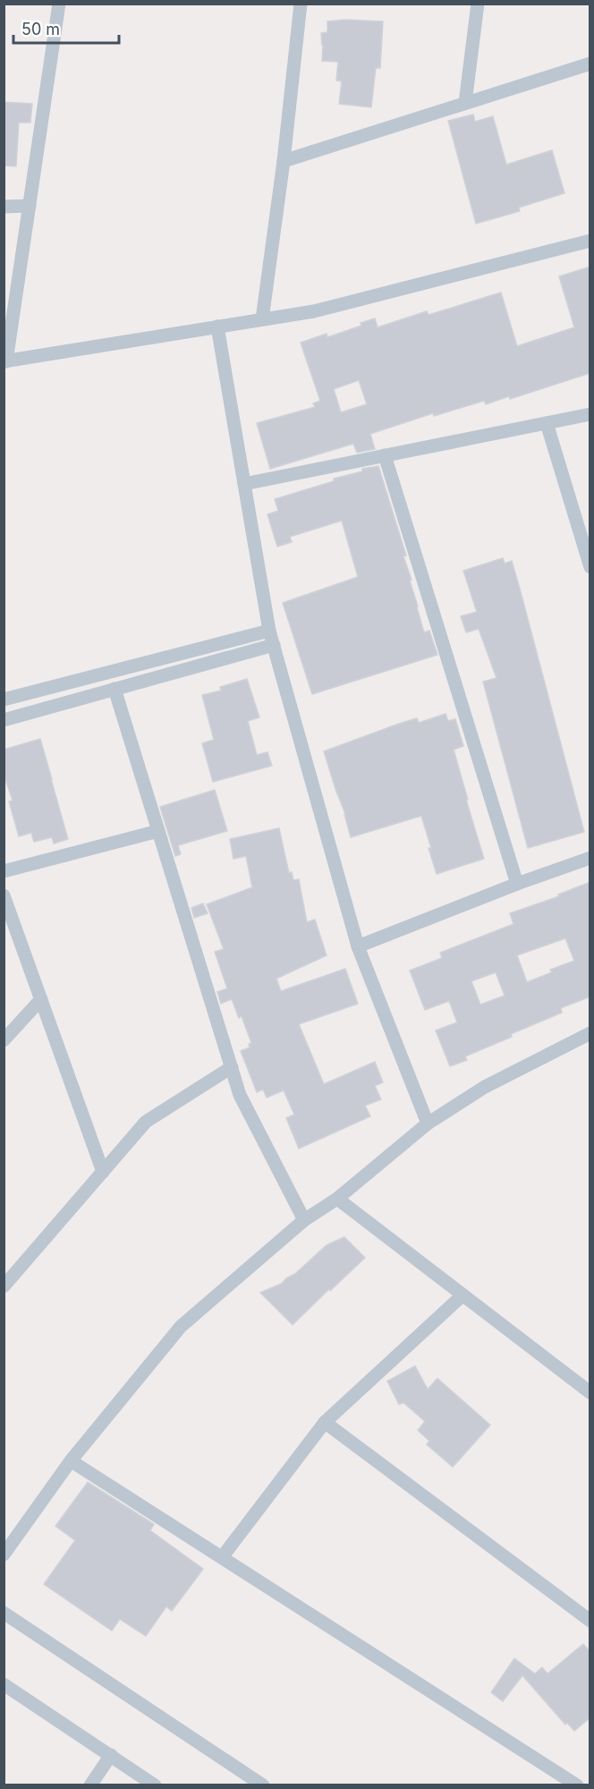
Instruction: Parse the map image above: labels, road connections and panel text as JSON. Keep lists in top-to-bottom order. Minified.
{"scale_bar":"50 m"}
